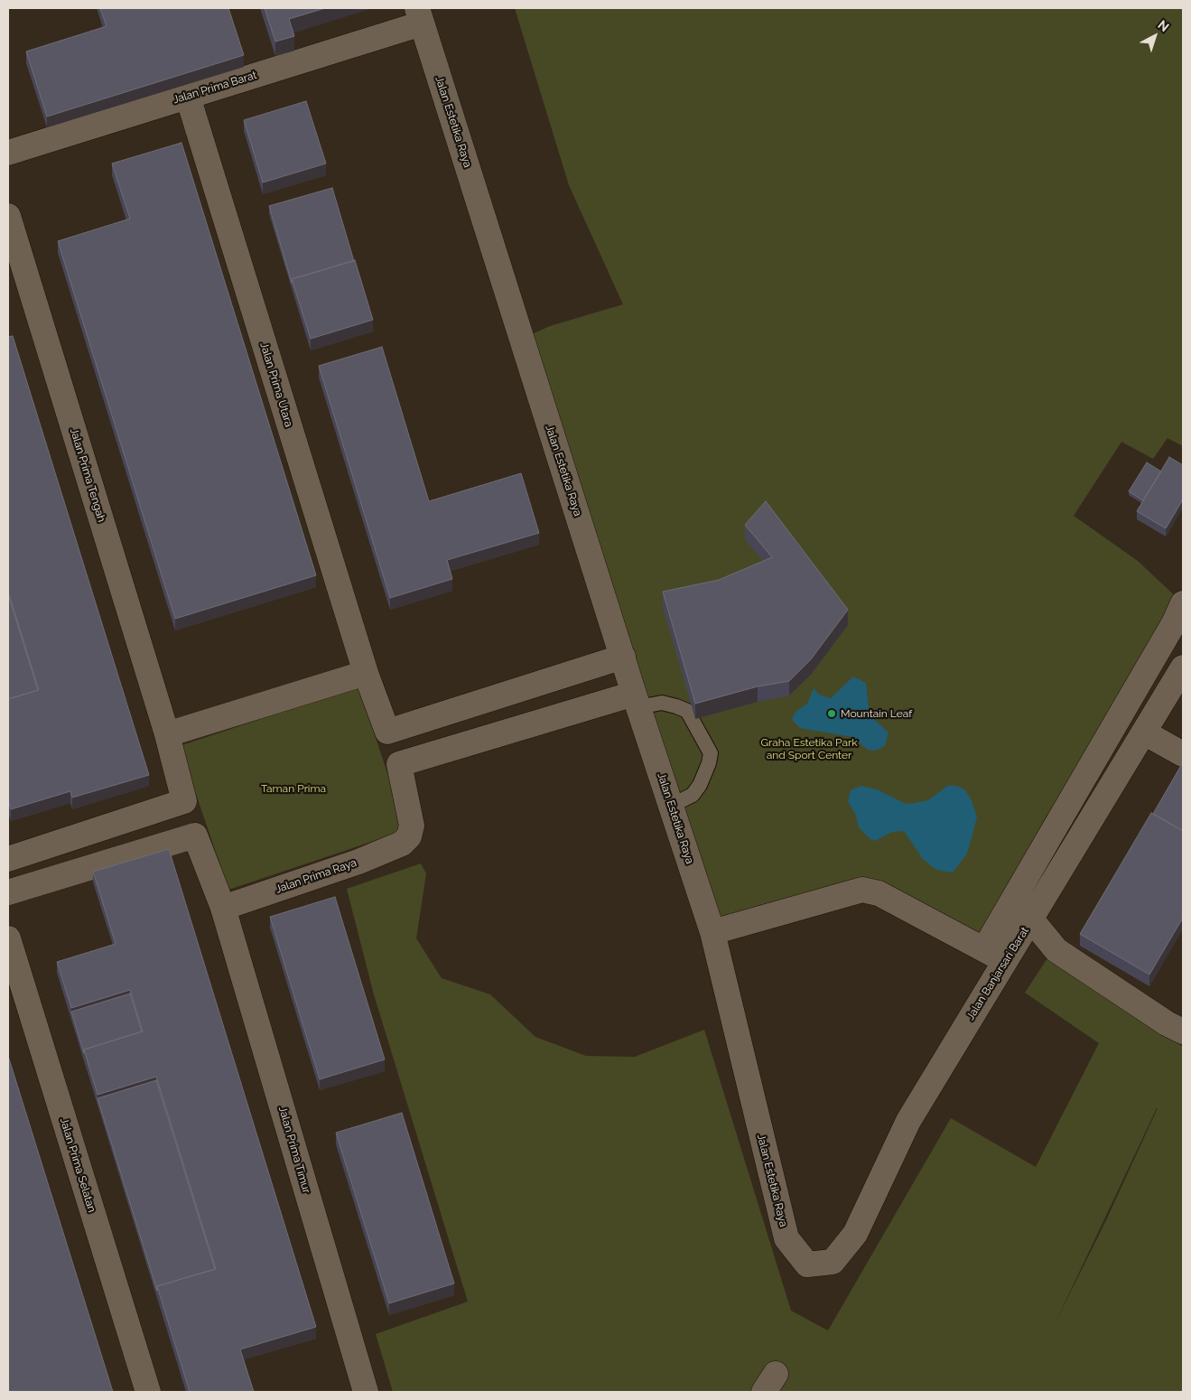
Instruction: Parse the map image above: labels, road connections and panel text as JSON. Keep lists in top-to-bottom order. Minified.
{"streets":{"street":["Jalan Prima Barat","Jalan Estetika Raya","Jalan Prima Utara","Jalan Prima Tengah","Jalan Prima Raya","Jalan Banjarsari Barat","Jalan Prima Timur","Jalan Prima Selatan"]},"crossings":[["Jalan Prima Barat","Jalan Estetika Raya"],["Jalan Prima Barat","Jalan Prima Utara"],["Jalan Estetika Raya","Jalan Banjarsari Barat"],["Jalan Prima Utara","Jalan Prima Raya"],["Jalan Prima Raya","Jalan Prima Timur"]],"parks":["Graha Estetika Park and Sport Center","Taman Prima"],"places":["Mountain Leaf"],"north":"top right"}
